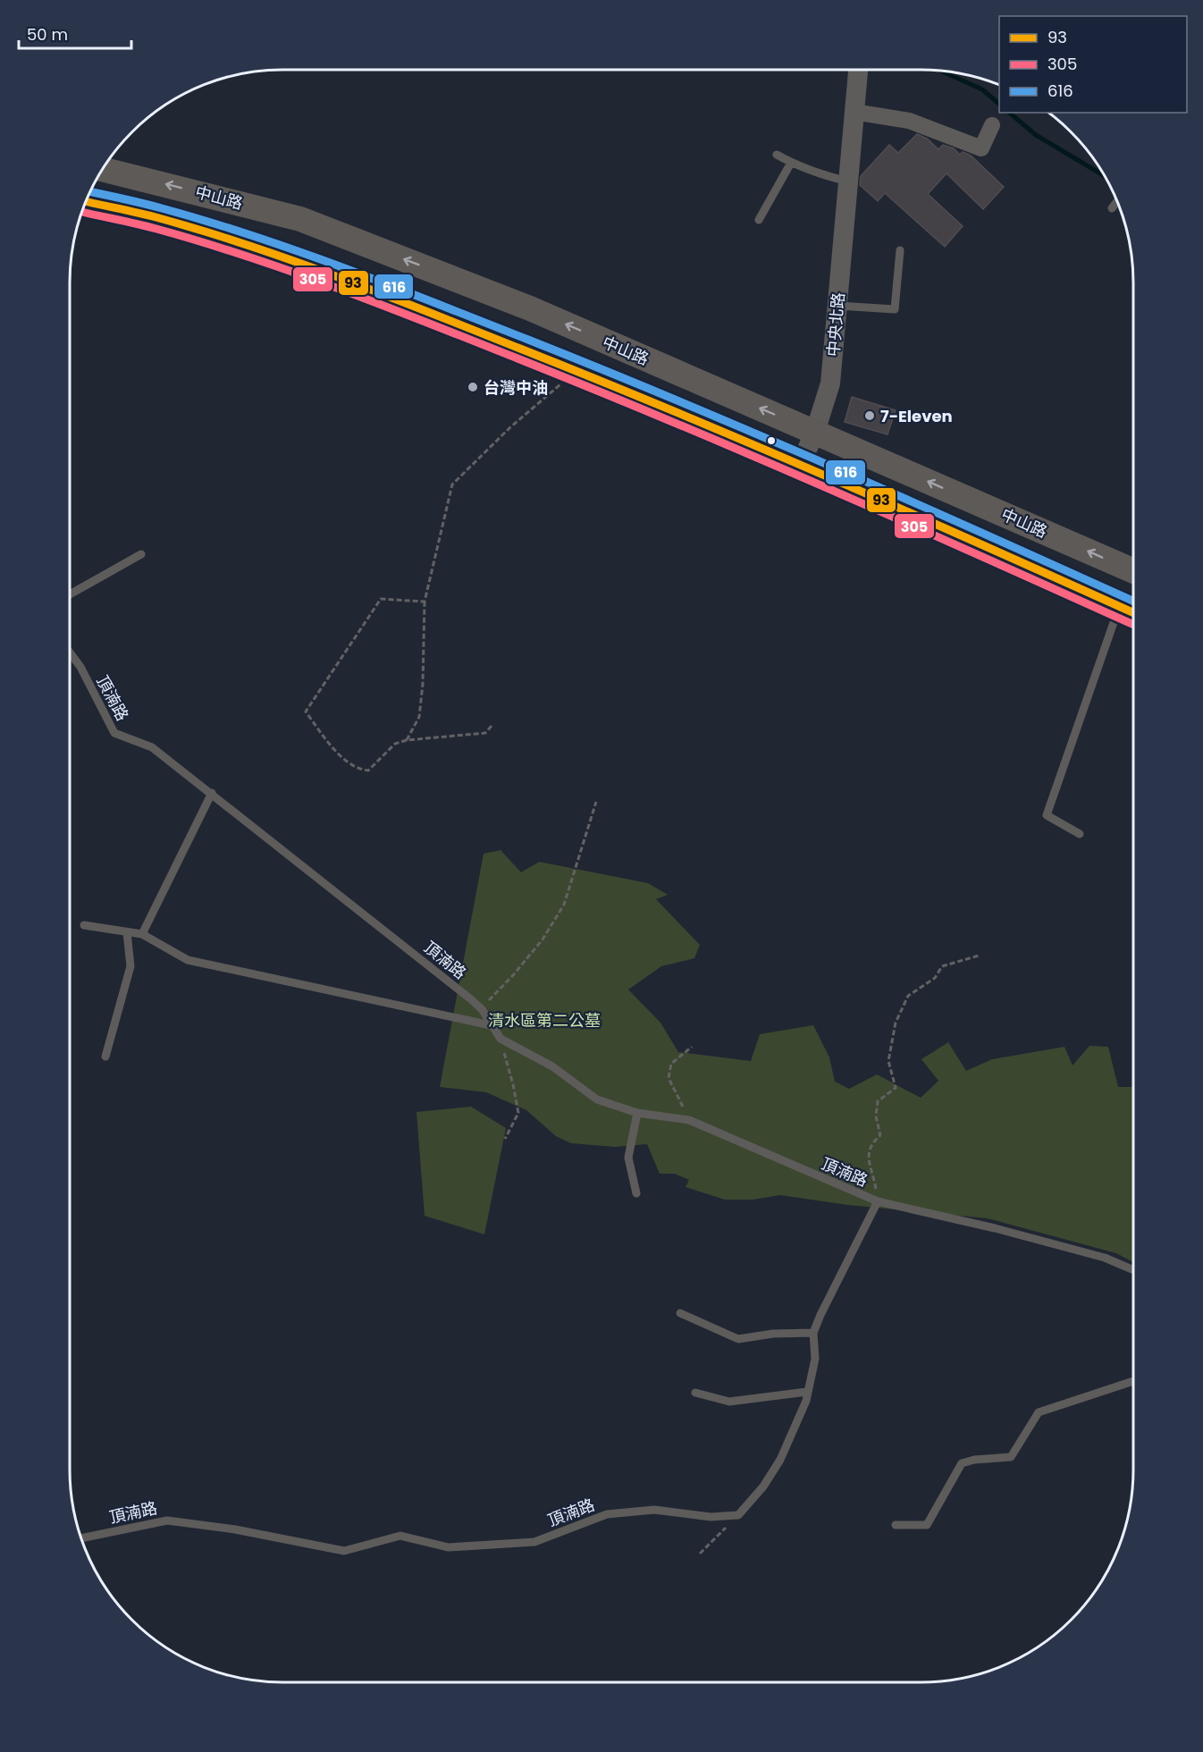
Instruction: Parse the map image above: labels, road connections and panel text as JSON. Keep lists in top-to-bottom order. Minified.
{"streets":{"main road":["中山路"],"street":["中央北路"],"lane":["頂湳路"]},"crossings":[["中山路","中央北路"]],"parks":["清水區第二公墓"],"places":["台灣中油","7-Eleven"],"lines":["transit line 616","transit line 93","transit line 305"],"legend":["93","305","616"],"scale_bar":"50 m"}
